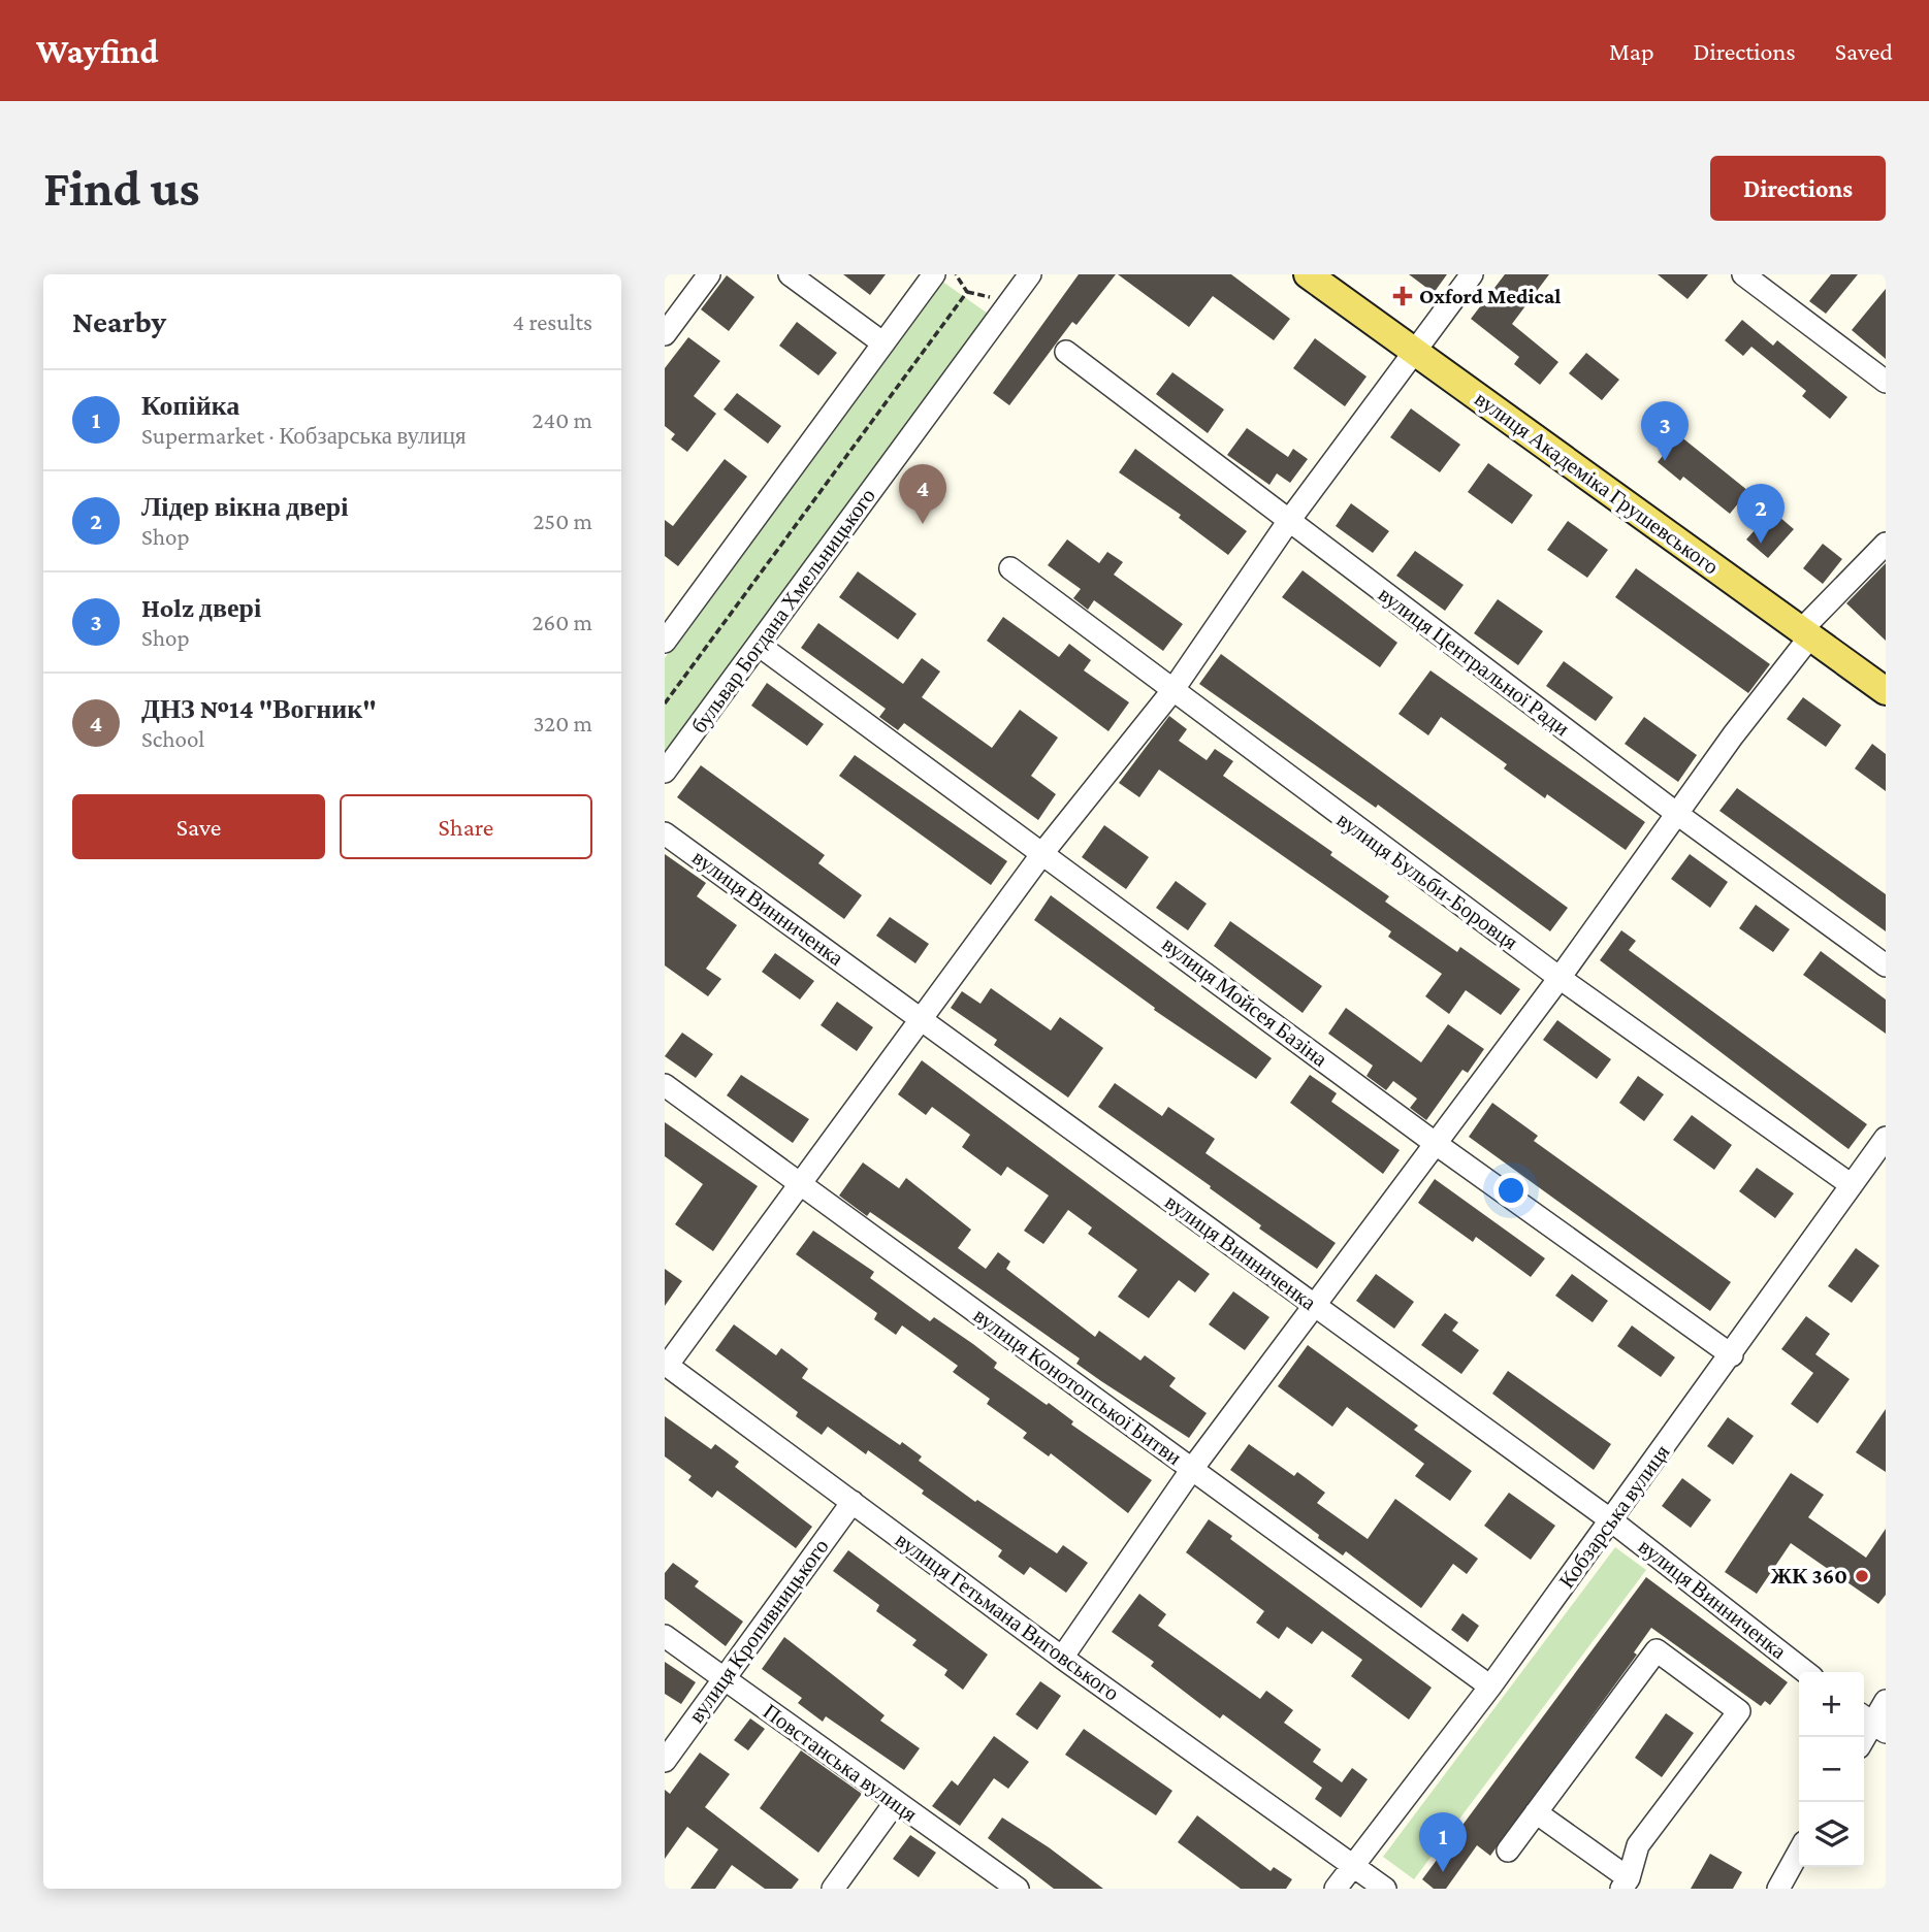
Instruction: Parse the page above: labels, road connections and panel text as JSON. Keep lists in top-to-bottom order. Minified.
{"streets":{"main road":["вулиця Академіка Грушевського"],"street":["бульвар Богдана Хмельницького","вулиця Центральної Ради","вулиця Бульби-Боровця","вулиця Винниченка","вулиця Мойсея Базіна","вулиця Конотопської Битви","Кобзарська вулиця","вулиця Гетьмана Виговського","вулиця Кропивницького","Повстанська вулиця"]},"crossings":[["бульвар Богдана Хмельницького","вулиця Мойсея Базіна"],["вулиця Бульби-Боровця","Кобзарська вулиця"],["вулиця Винниченка","Кобзарська вулиця"],["вулиця Мойсея Базіна","Кобзарська вулиця"],["вулиця Конотопської Битви","Кобзарська вулиця"],["Кобзарська вулиця","вулиця Гетьмана Виговського"],["вулиця Гетьмана Виговського","вулиця Кропивницького"],["вулиця Кропивницького","Повстанська вулиця"]],"places":{"health":["Oxford Medical"],"other":["ЖК 360"]},"page":{"header":"Wayfind","nav":["Map","Directions","Saved"],"buttons":["Directions",["Save","Share"]],"title":"Find us","heading":["Nearby","4 results"],"list":[{"mark":"1","name":"Копійка","note":"Supermarket · Кобзарська вулиця","value":"240 m"},{"mark":"2","name":"Лідер вікна двері","note":"Shop","value":"250 m"},{"mark":"3","name":"Holz двері","note":"Shop","value":"260 m"},{"mark":"4","name":"ДНЗ №14 \"Вогник\"","note":"School","value":"320 m"}],"pins":["3","4","2","1"],"map_buttons":["+","−"]}}
